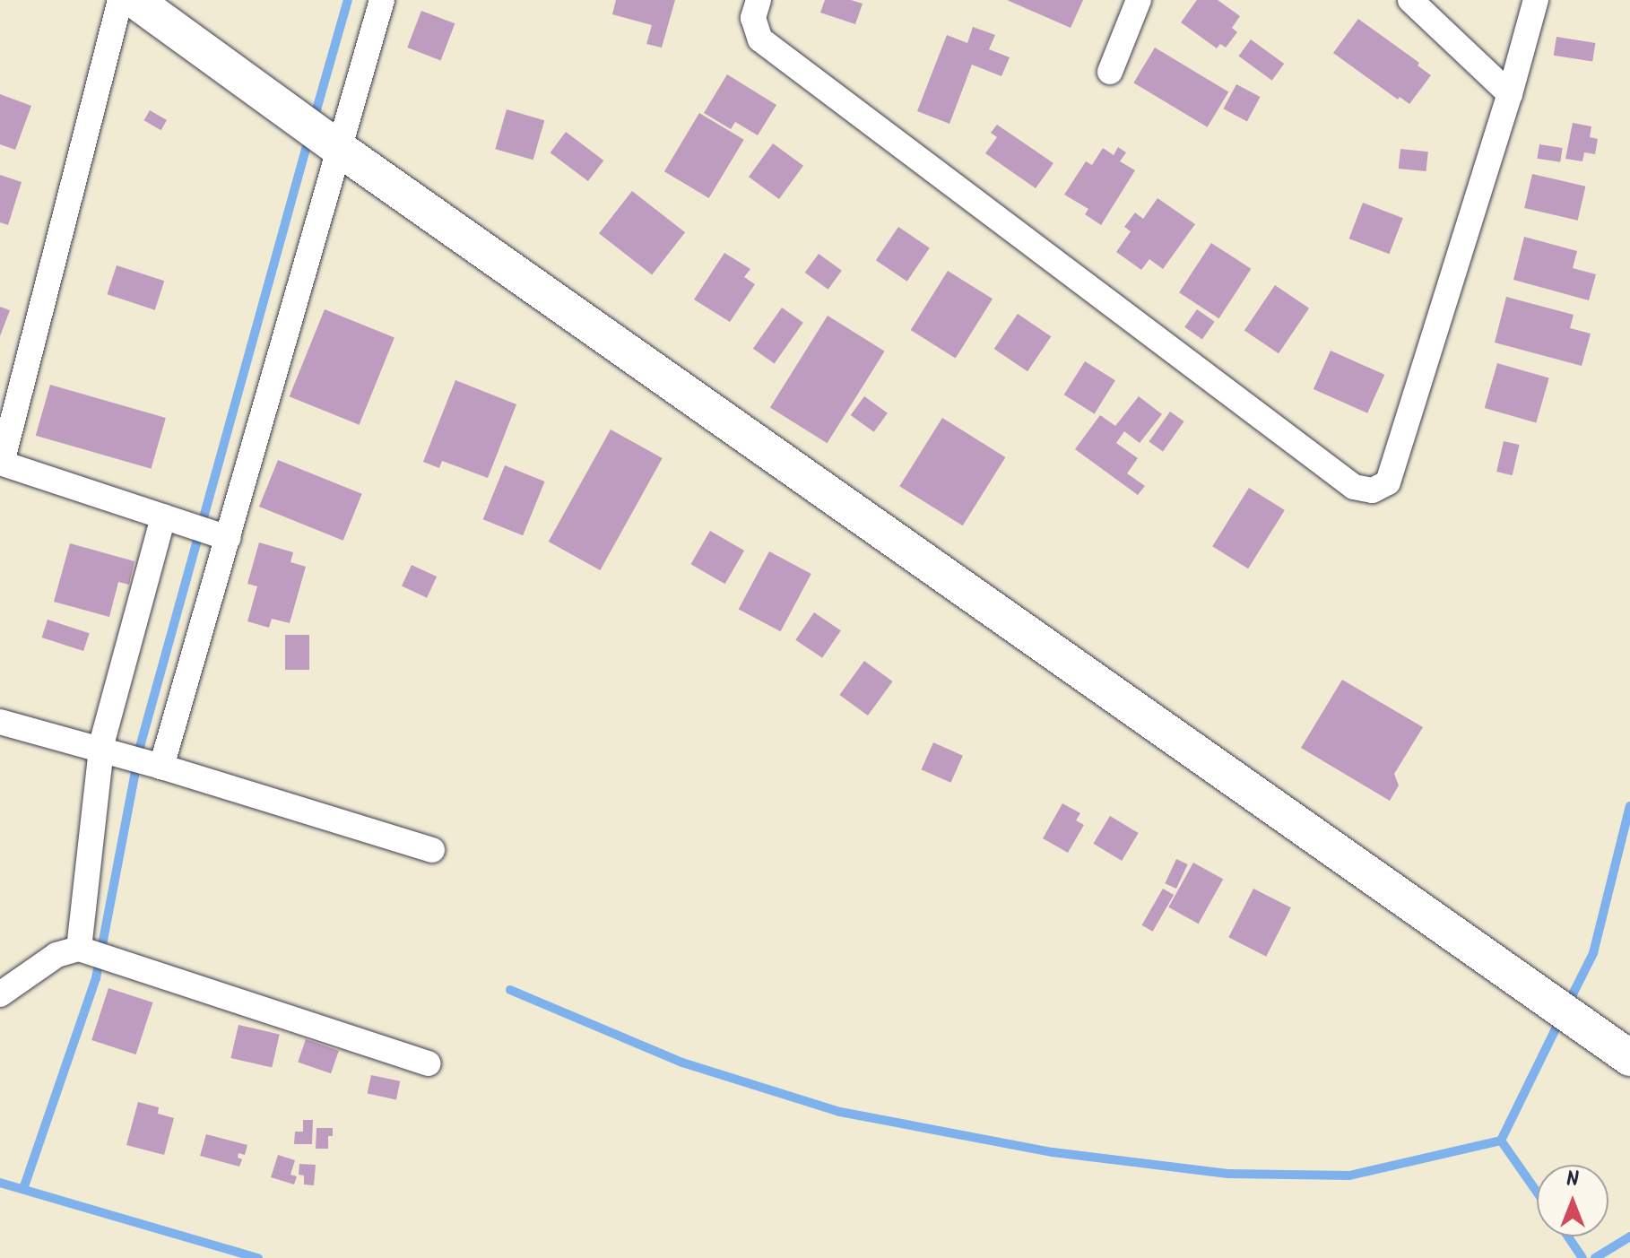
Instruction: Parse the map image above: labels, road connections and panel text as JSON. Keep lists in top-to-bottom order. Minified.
{"north":"top"}
